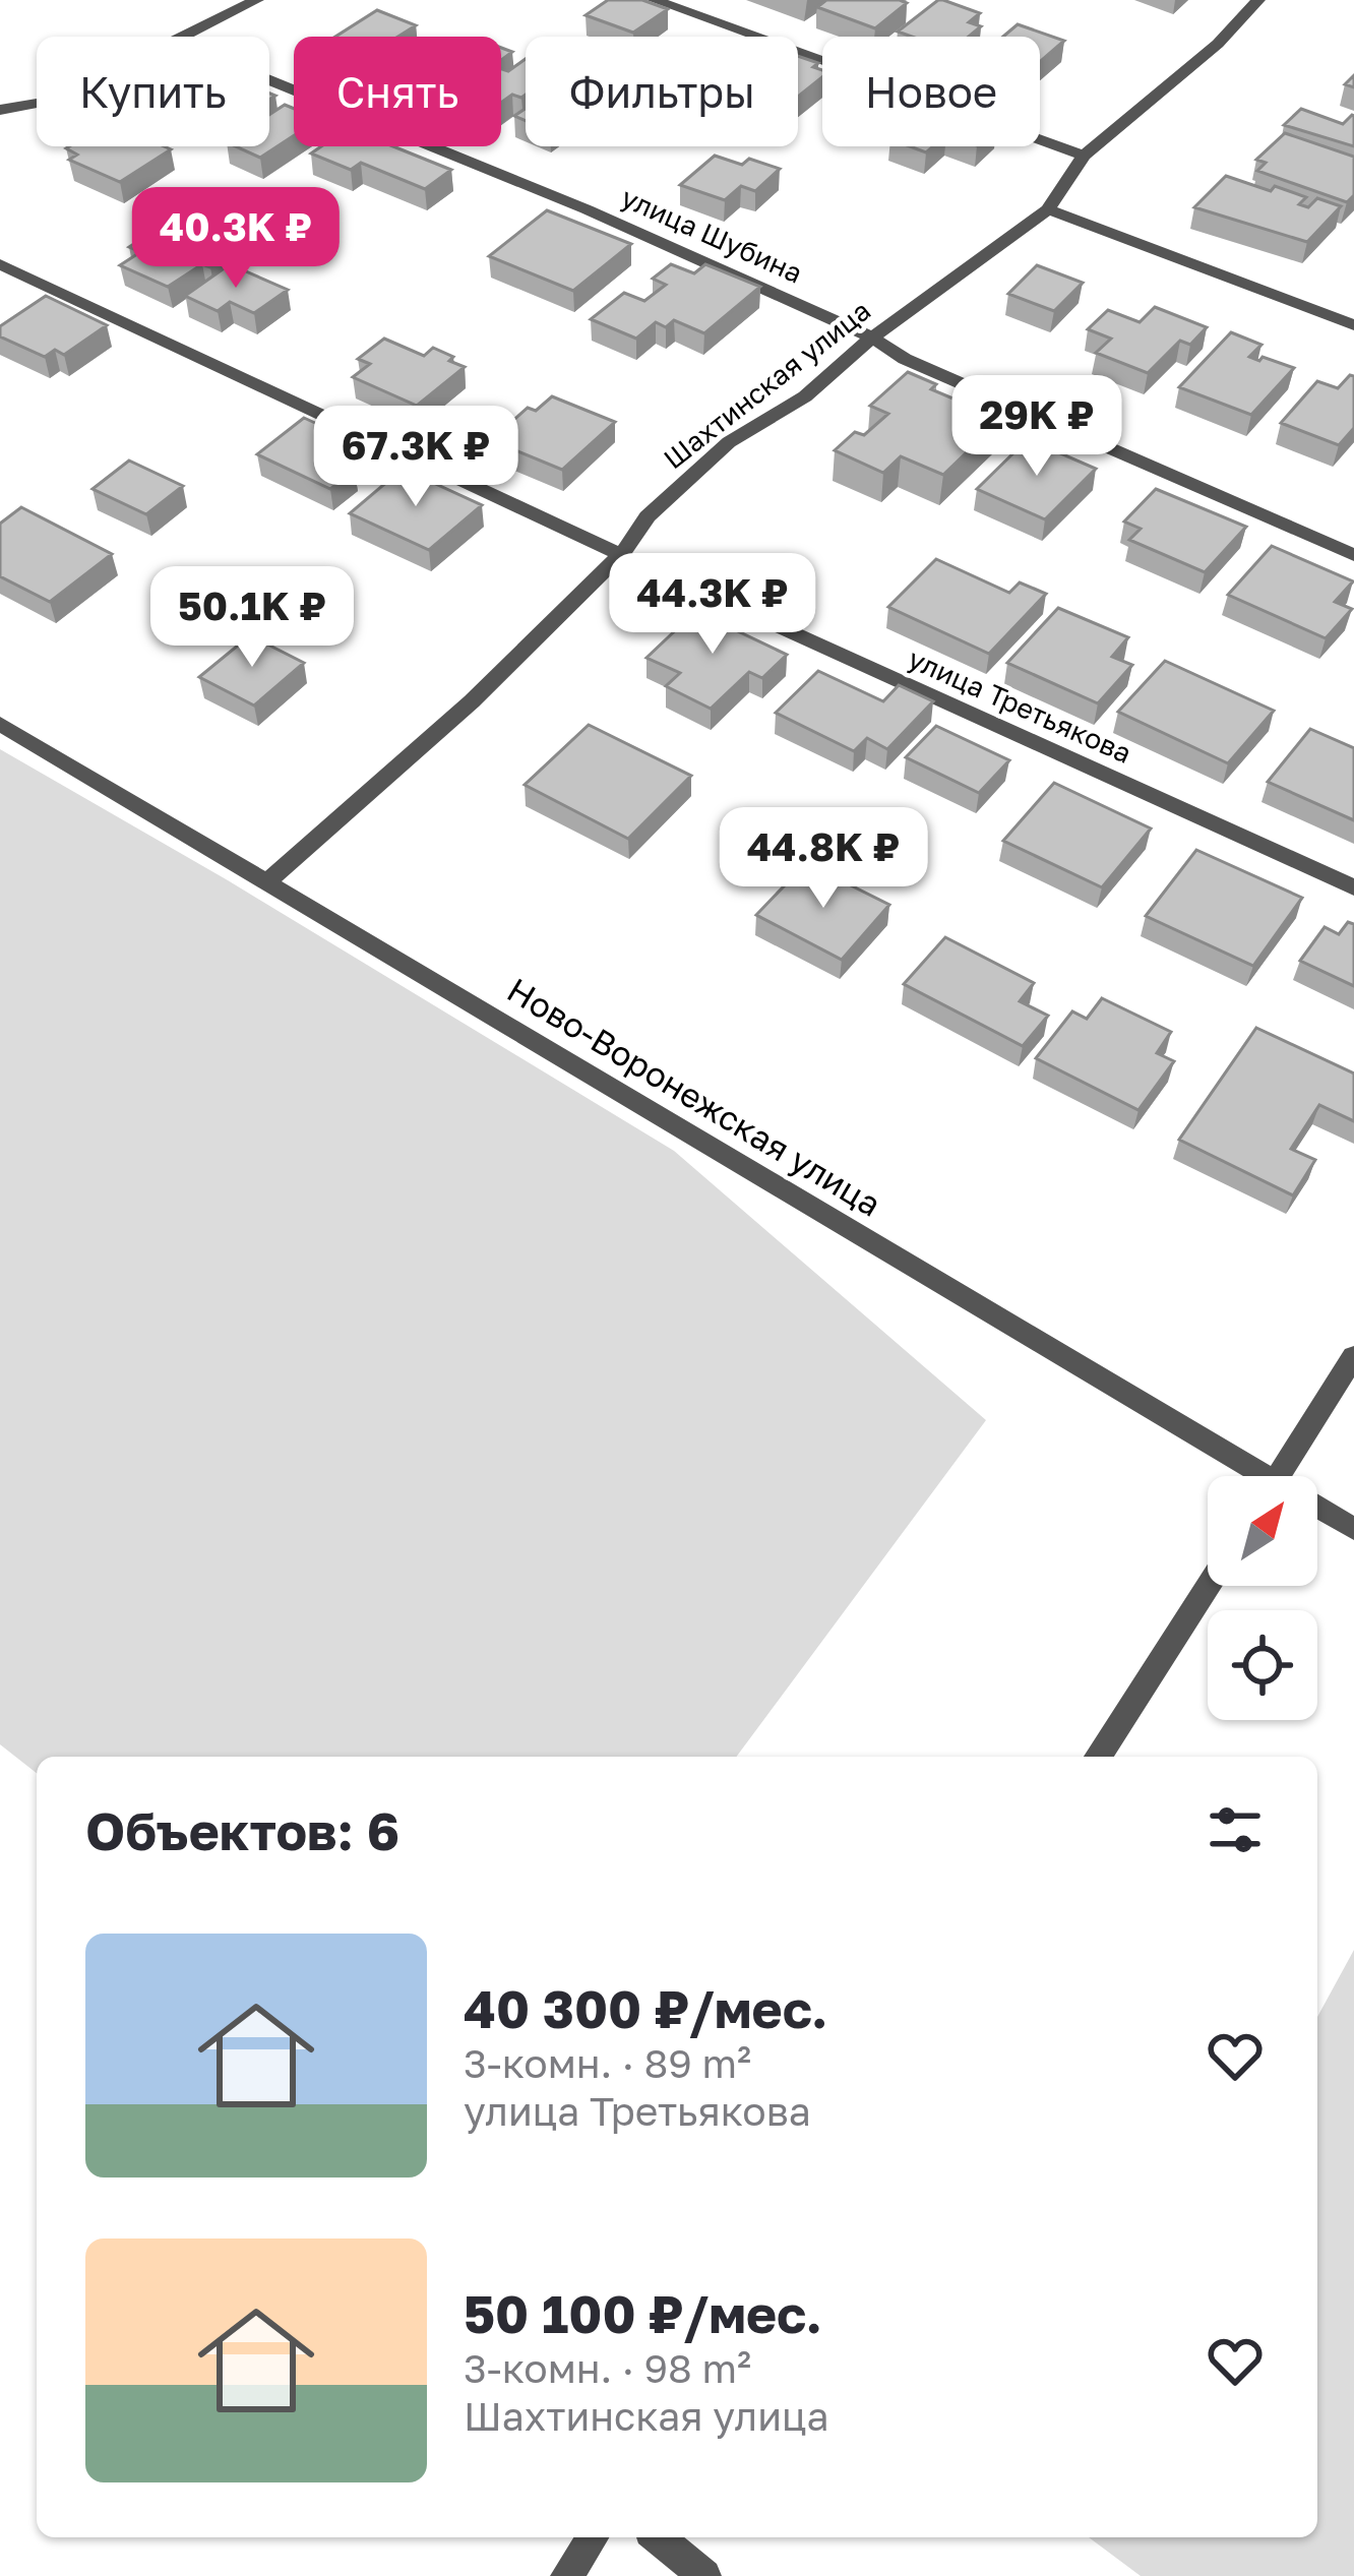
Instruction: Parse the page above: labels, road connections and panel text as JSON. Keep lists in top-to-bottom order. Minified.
{"streets":{"street":["улица Шубина","Шахтинская улица","улица Третьякова","Ново-Воронежская улица"]},"crossings":[["улица Шубина","Шахтинская улица"],["Шахтинская улица","улица Третьякова"],["Шахтинская улица","Ново-Воронежская улица"]],"north":"top right","page":{"chip":["Купить","Снять","Фильтры","Новое"],"price":["40.3K ₽","29K ₽","67.3K ₽","44.3K ₽","50.1K ₽","44.8K ₽"],"heading":"Объектов: 6","list":[{"name":"40 300 ₽/мес.","note":"3-комн. · 89 m² · улица Третьякова"},{"name":"50 100 ₽/мес.","note":"3-комн. · 98 m² · Шахтинская улица"}]}}
